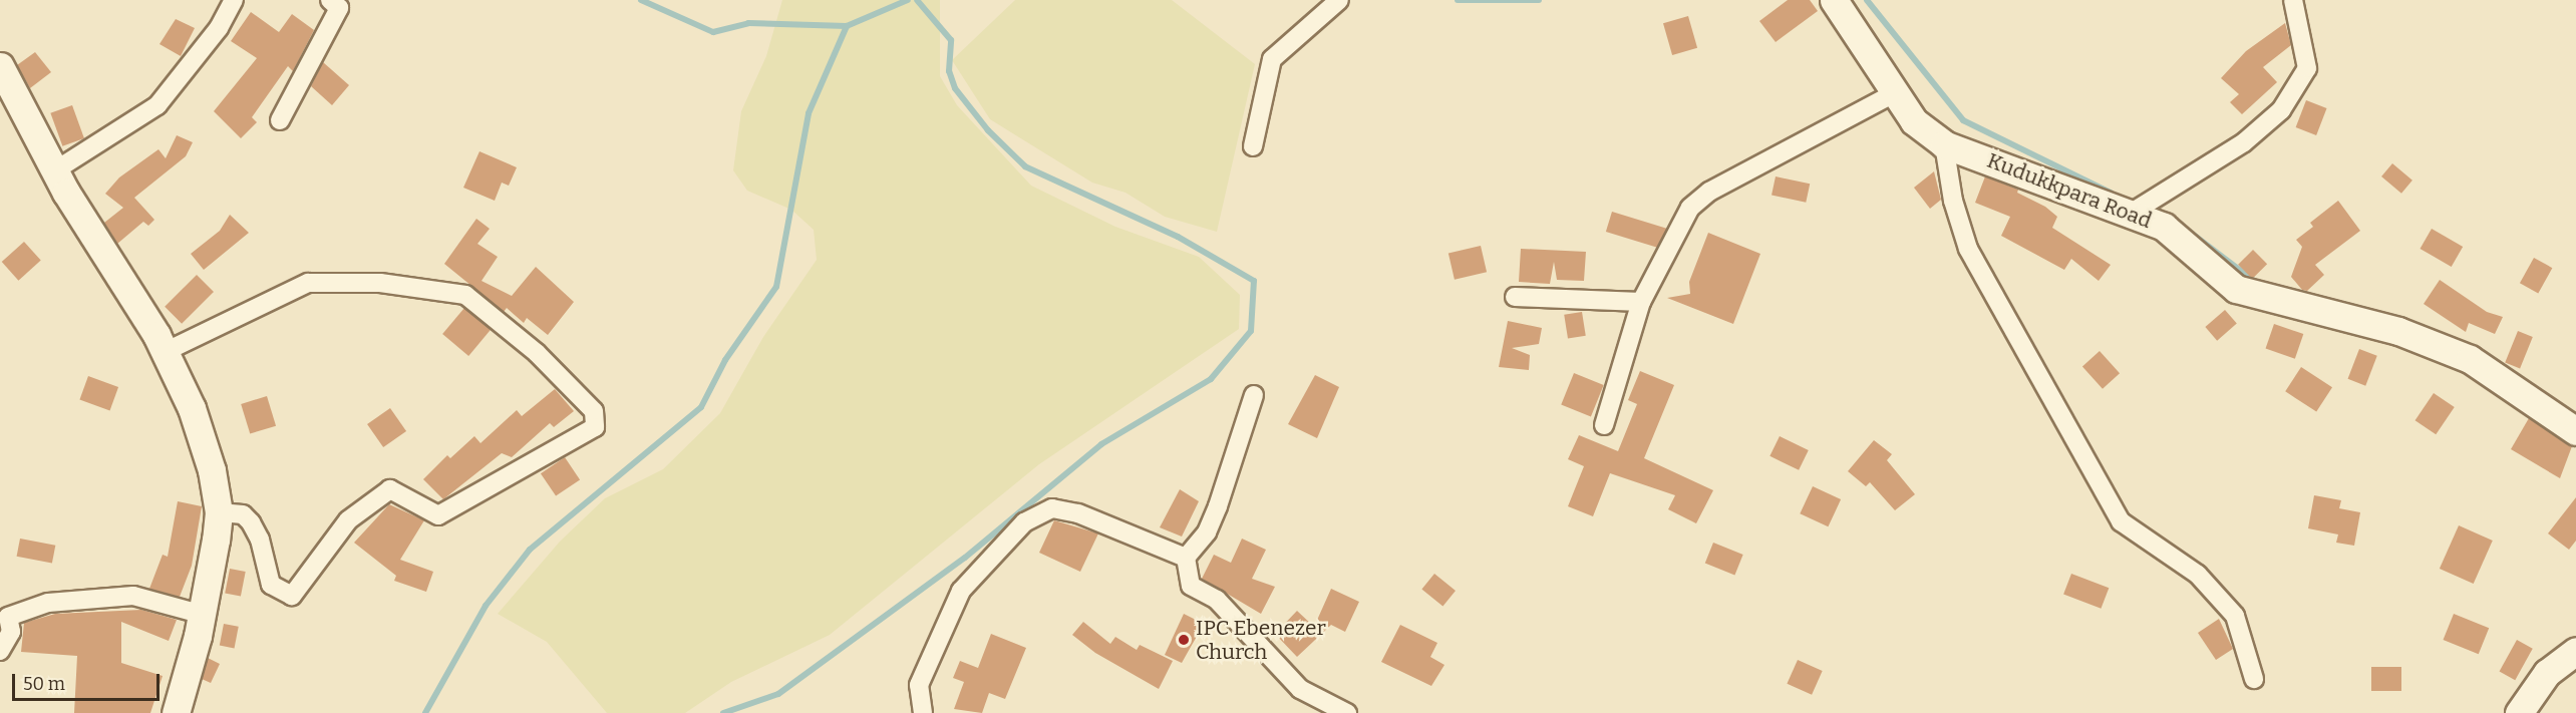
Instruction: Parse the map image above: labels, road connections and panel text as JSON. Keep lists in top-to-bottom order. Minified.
{"streets":{"street":["Kudukkpara Road"]},"places":["IPC Ebenezer Church"],"scale_bar":"50 m"}
